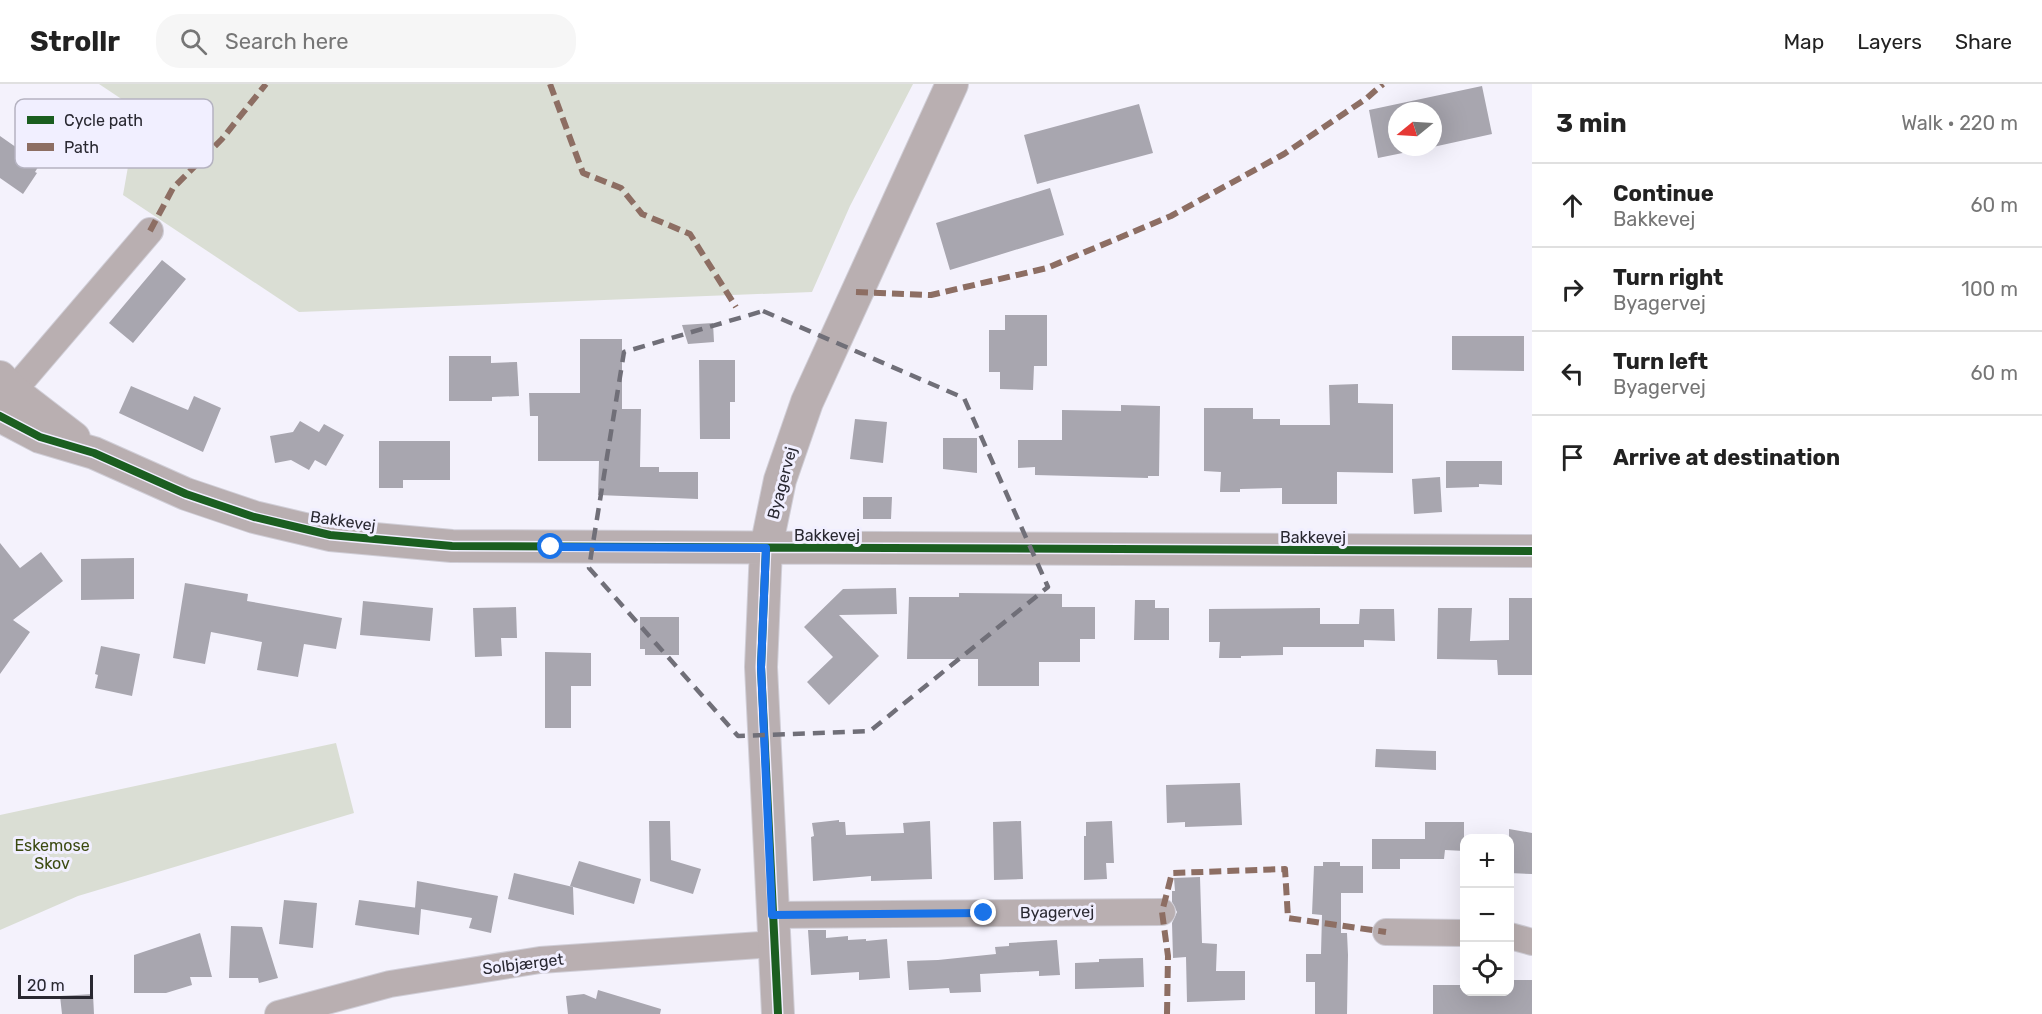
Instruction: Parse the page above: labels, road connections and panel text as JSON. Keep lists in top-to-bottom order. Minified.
{"streets":{"street":["Byagervej","Bakkevej","Solbjærget"]},"crossings":[["Byagervej","Bakkevej"],["Byagervej","Solbjærget"]],"parks":["Eskemose Skov"],"legend":["Cycle path","Path"],"scale_bar":"20 m","north":"left","page":{"header":"Strollr","search":"Search here","nav":["Map","Layers","Share"],"heading":["3 min","Walk · 220 m"],"list":[["Continue","Bakkevej","60 m"],["Turn right","Byagervej","100 m"],["Turn left","Byagervej","60 m"],"Arrive at destination"],"map_buttons":["+","−"],"scale":"20 m"}}
